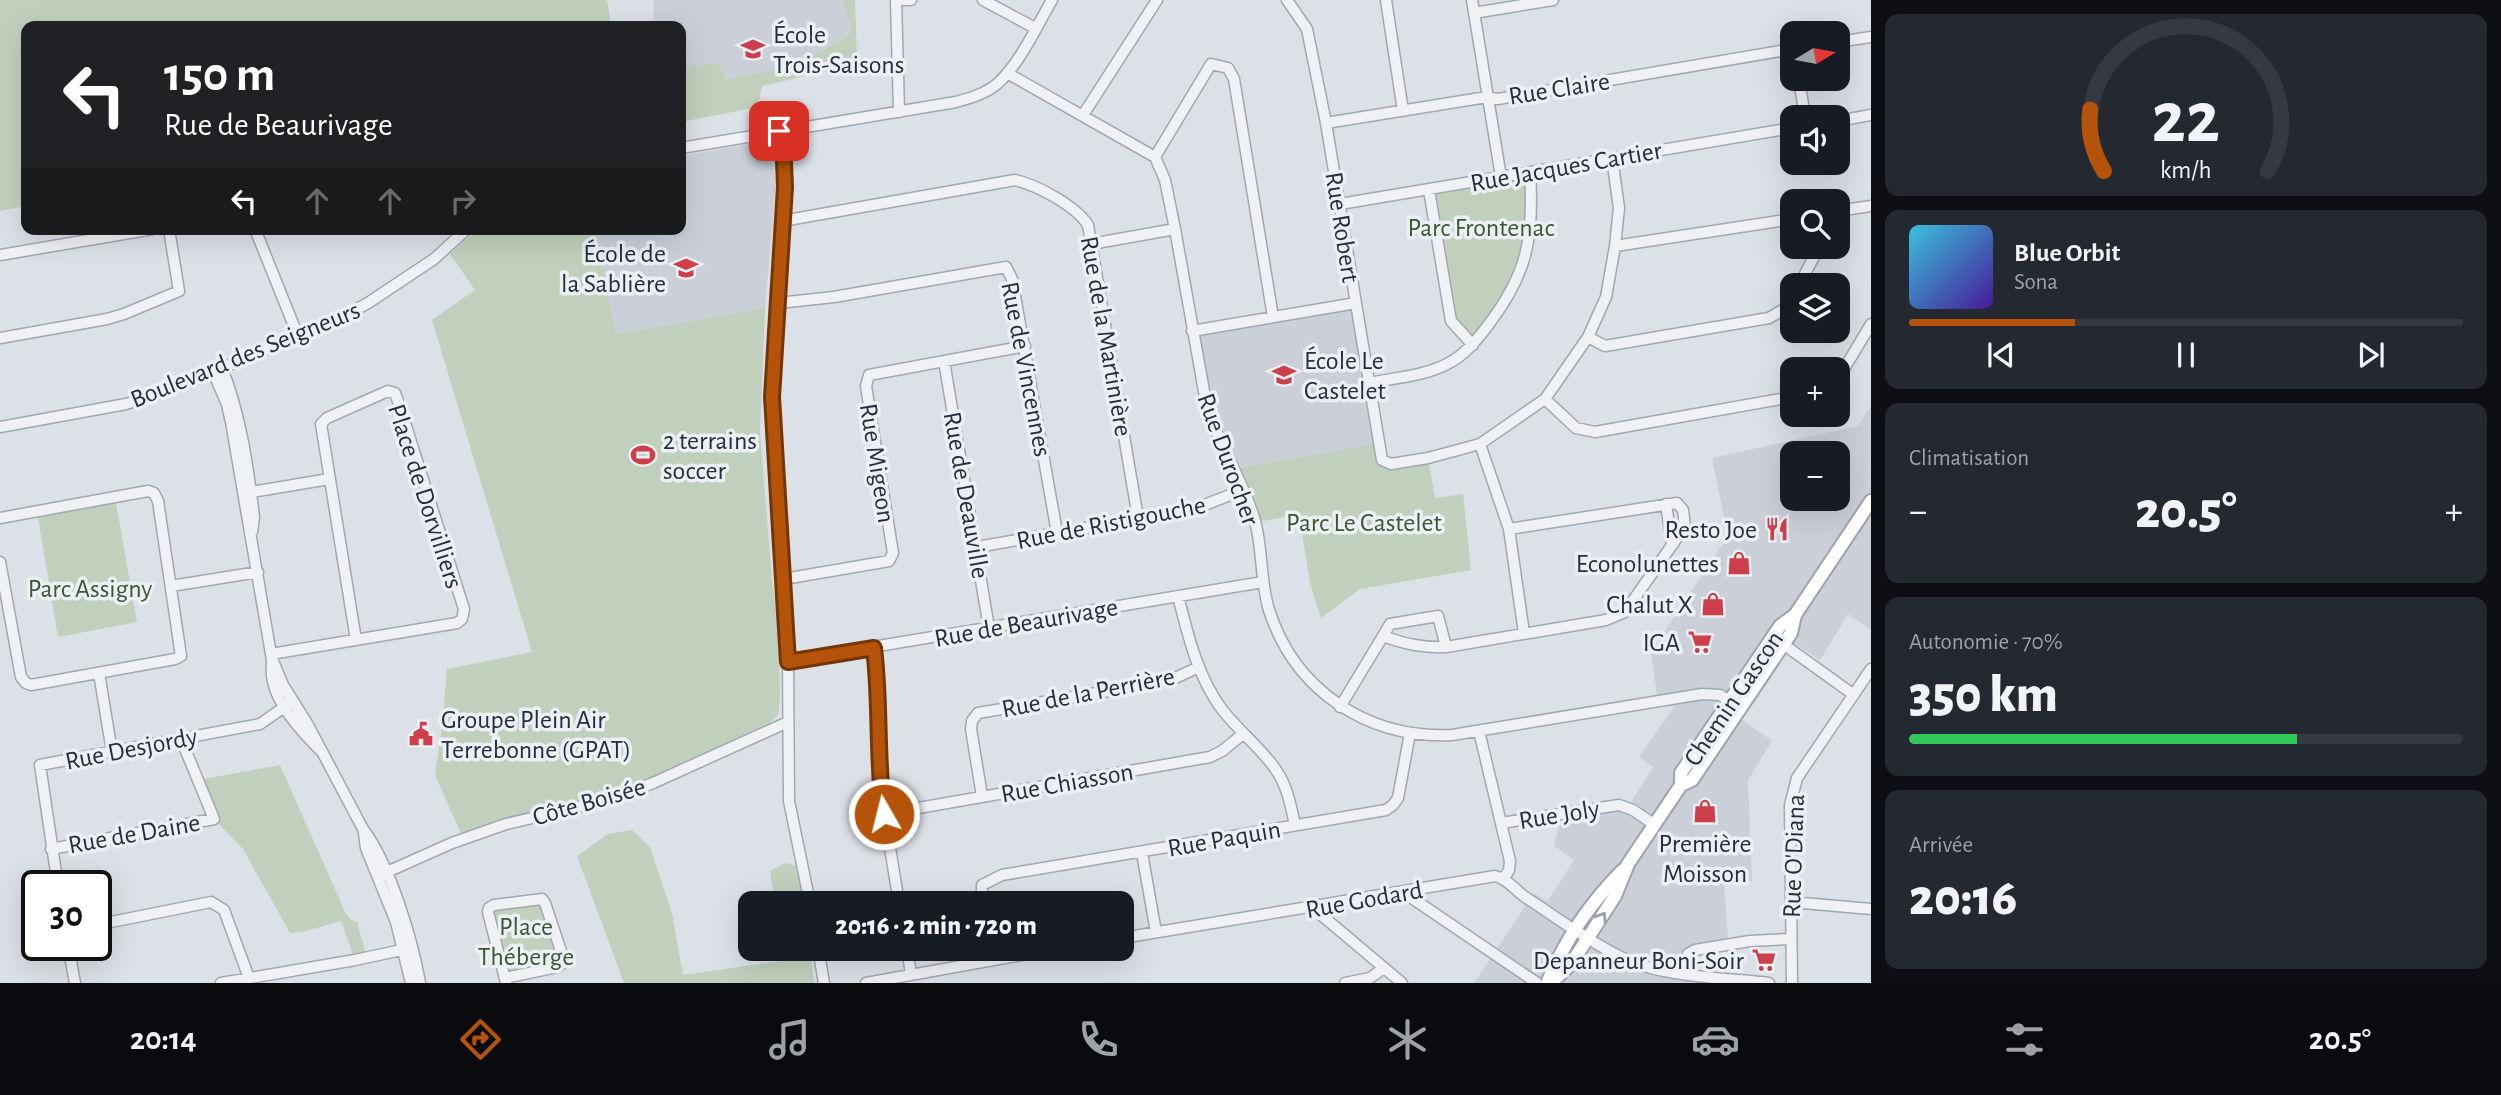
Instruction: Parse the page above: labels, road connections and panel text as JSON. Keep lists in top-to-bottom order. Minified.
{"streets":{"main road":["Chemin Gascon"],"street":["Rue Claire","Rue Jacques Cartier","Rue Robert","Rue de la Martinière","Boulevard des Seigneurs","Rue de Vincennes","Rue Durocher","Rue Migeon","Rue de Deauville","Place de Dorvilliers","Rue de Ristigouche","Rue de Beaurivage","Rue de la Perrière","Rue Desjordy","Rue Chiasson","Côte Boisée","Rue Joly","Rue de Daine","Rue Paquin","Rue O'Diana","Rue Godard"]},"crossings":[["Rue Claire","Rue Robert"],["Rue Jacques Cartier","Rue Robert"],["Rue de la Martinière","Rue de Ristigouche"],["Rue de Vincennes","Rue Migeon"],["Rue de Vincennes","Rue de Ristigouche"],["Rue Durocher","Rue de Ristigouche"],["Rue Durocher","Rue de Beaurivage"],["Rue Durocher","Chemin Gascon"],["Rue Durocher","Rue Paquin"],["Rue Migeon","Rue de Deauville"],["Rue de Deauville","Rue de Ristigouche"],["Rue de Deauville","Rue de Beaurivage"],["Rue de la Perrière","Rue Chiasson"],["Chemin Gascon","Rue Joly"],["Rue Desjordy","Rue de Daine"]],"parks":["Parc Frontenac","Parc Le Castelet","Parc Assigny","Place Théberge"],"places":{"school or university":["École Trois-Saisons","École de la Sablière","École Le Castelet"],"sports":["2 terrains soccer"],"restaurant":["Resto Joe"],"shop":["Econolunettes","Chalut X","Première Moisson"],"supermarket":["IGA","Depanneur Boni-Soir"],"public building":["Groupe Plein Air Terrebonne (GPAT)"]},"north":"right","page":{"map_buttons":["+","−"],"turn":["150 m","Rue de Beaurivage"],"song":["Blue Orbit","Sona"],"tile":["Climatisation",["Autonomie · 70%","350 km"],["Arrivée","20:16"]],"heat":["−","20.5°","+"],"limit":"30","trip":"20:16 · 2 min · 720 m","tabs":["20:14","20.5°"],"gauge":["22","km/h"]}}
